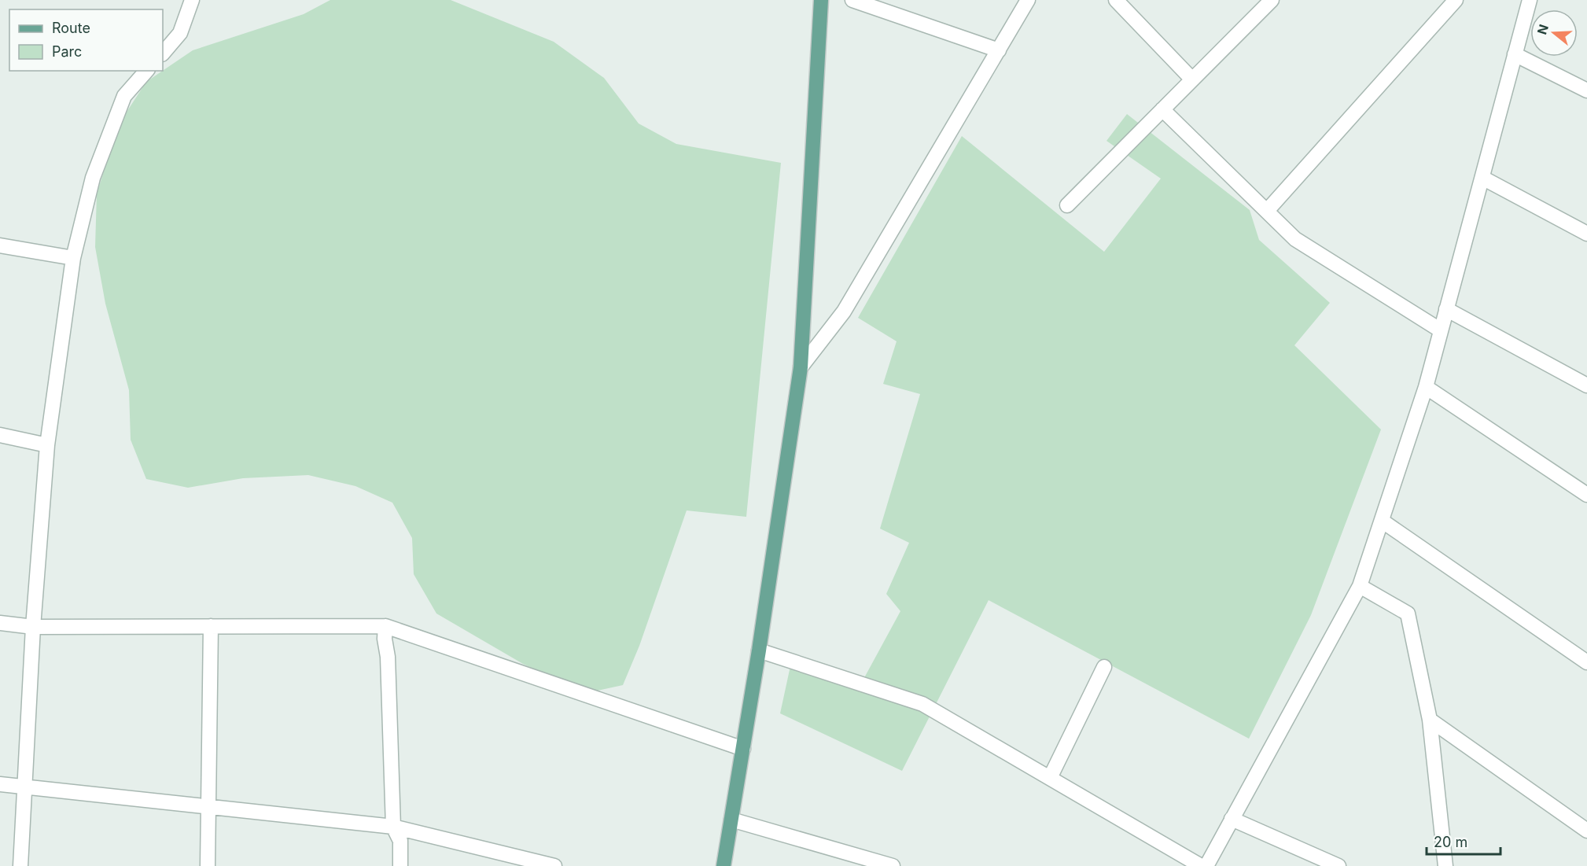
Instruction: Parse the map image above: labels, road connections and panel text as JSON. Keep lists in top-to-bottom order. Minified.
{"legend":["Route","Parc"],"scale_bar":"20 m","north":"left"}
